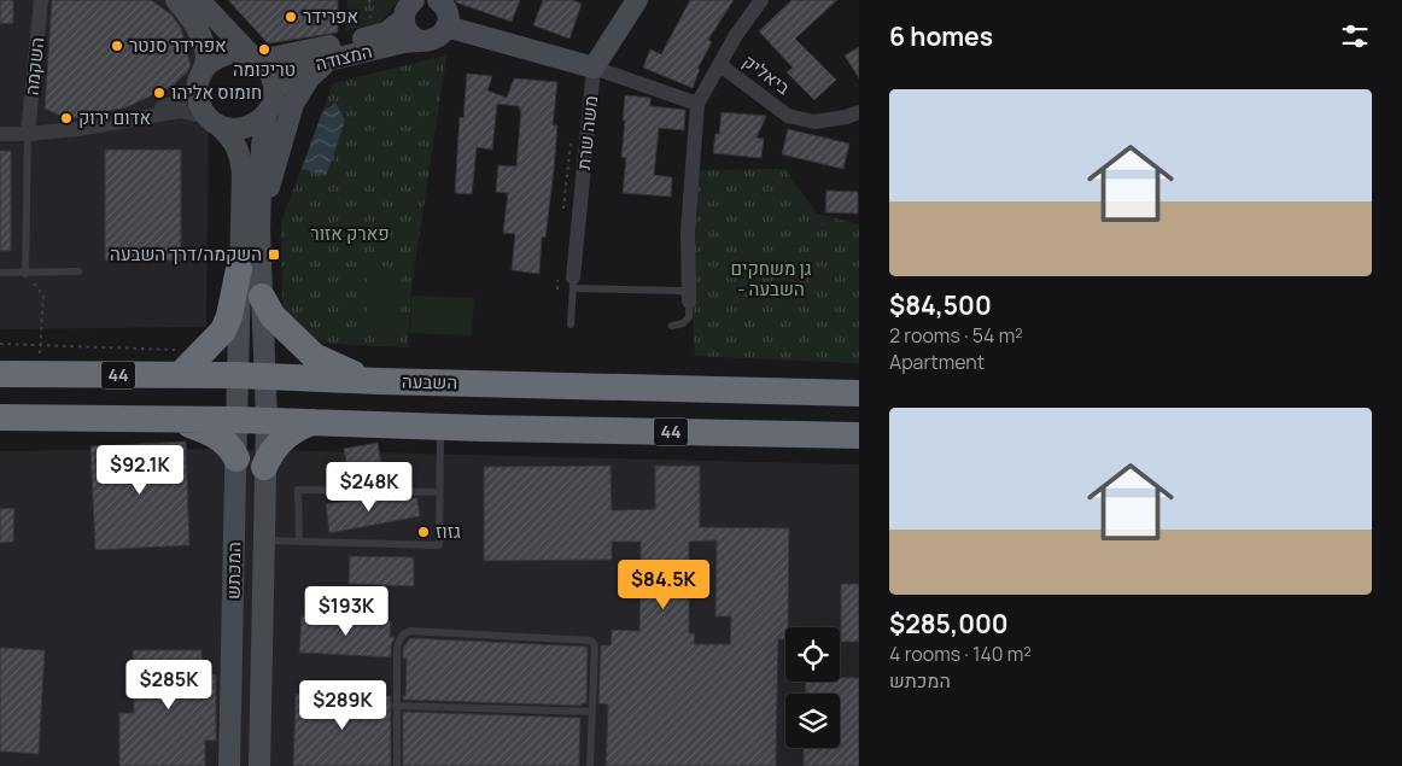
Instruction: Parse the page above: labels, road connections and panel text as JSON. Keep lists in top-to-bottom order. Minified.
{"streets":{"highway":["44","השבעה"],"street":["המצודה","השקמה","ביאליק","משה שרת","המכתש"]},"crossings":[["המצודה","המכתש"],["44","המכתש"],["השבעה","המכתש"]],"parks":["פארק אזור","גן משחקים - השבעה"],"places":{"other":["אפרידר","אפרידר סנטר","טריכומה","חומוס אליהו","אדום ירוק","גזוז"],"transit":["השקמה/דרך השבעה"]},"page":{"heading":"6 homes","list":[{"name":"$84,500","note":"2 rooms · 54 m² · Apartment"},{"name":"$285,000","note":"4 rooms · 140 m² · המכתש"}],"price":["$92.1K","$248K","$84.5K","$193K","$285K","$289K"]}}
